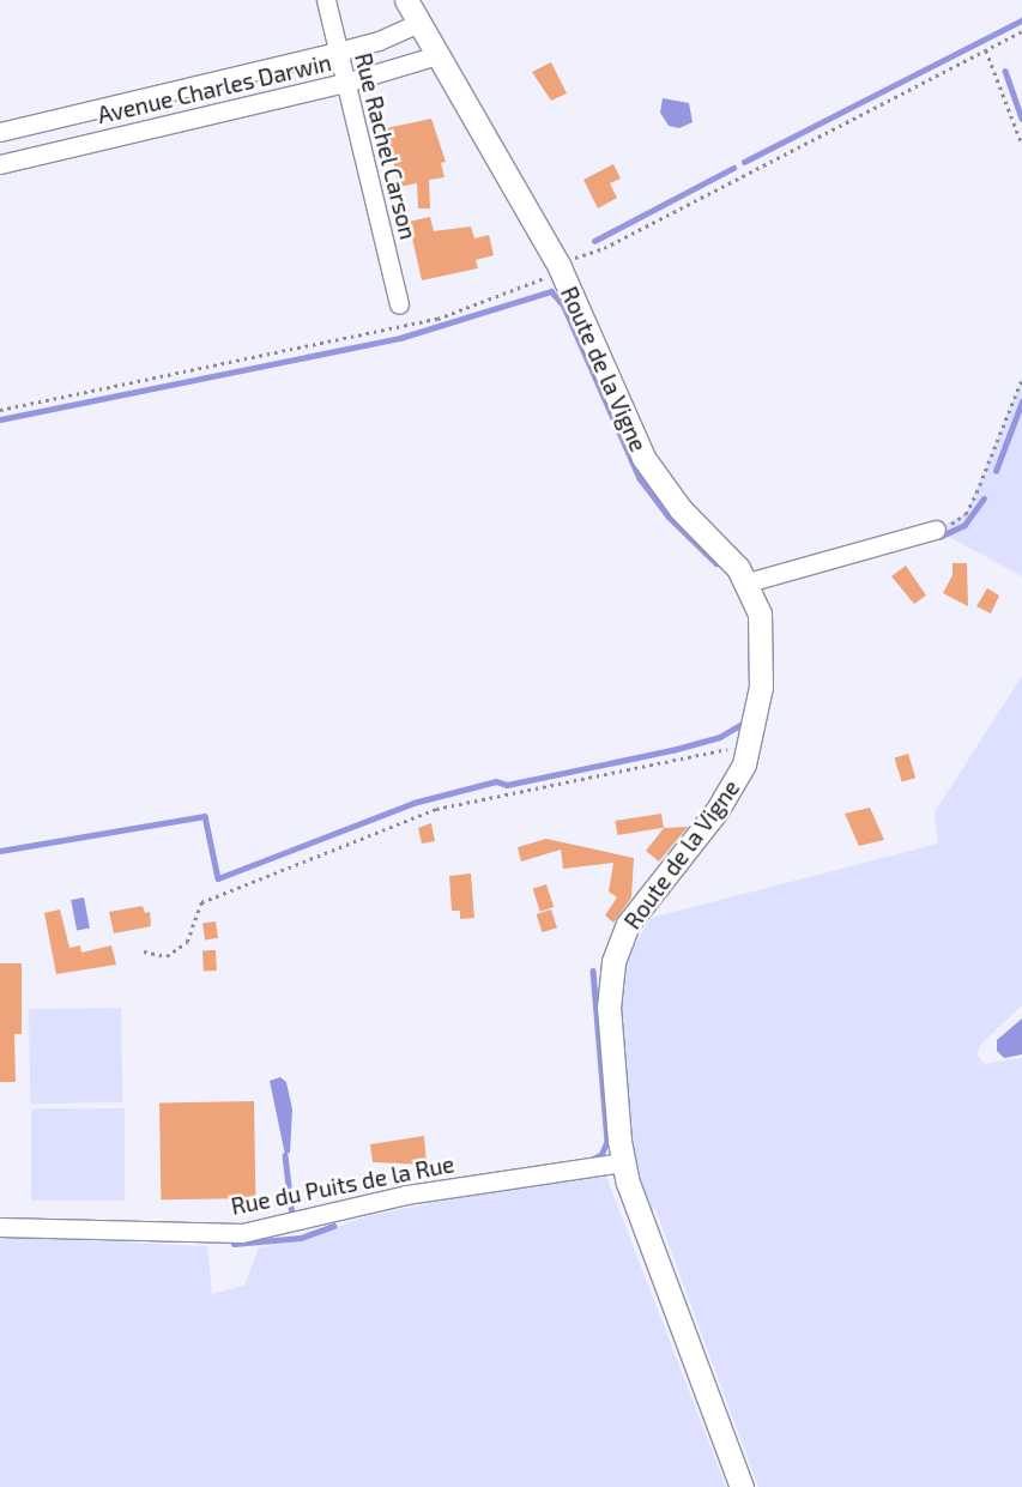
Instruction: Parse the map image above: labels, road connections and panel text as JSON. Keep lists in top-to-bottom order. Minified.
{"streets":{"street":["Avenue Charles Darwin","Rue Rachel Carson","Route de la Vigne","Rue du Puits de la Rue"]},"crossings":[["Avenue Charles Darwin","Rue Rachel Carson"],["Avenue Charles Darwin","Route de la Vigne"],["Route de la Vigne","Rue du Puits de la Rue"]]}
